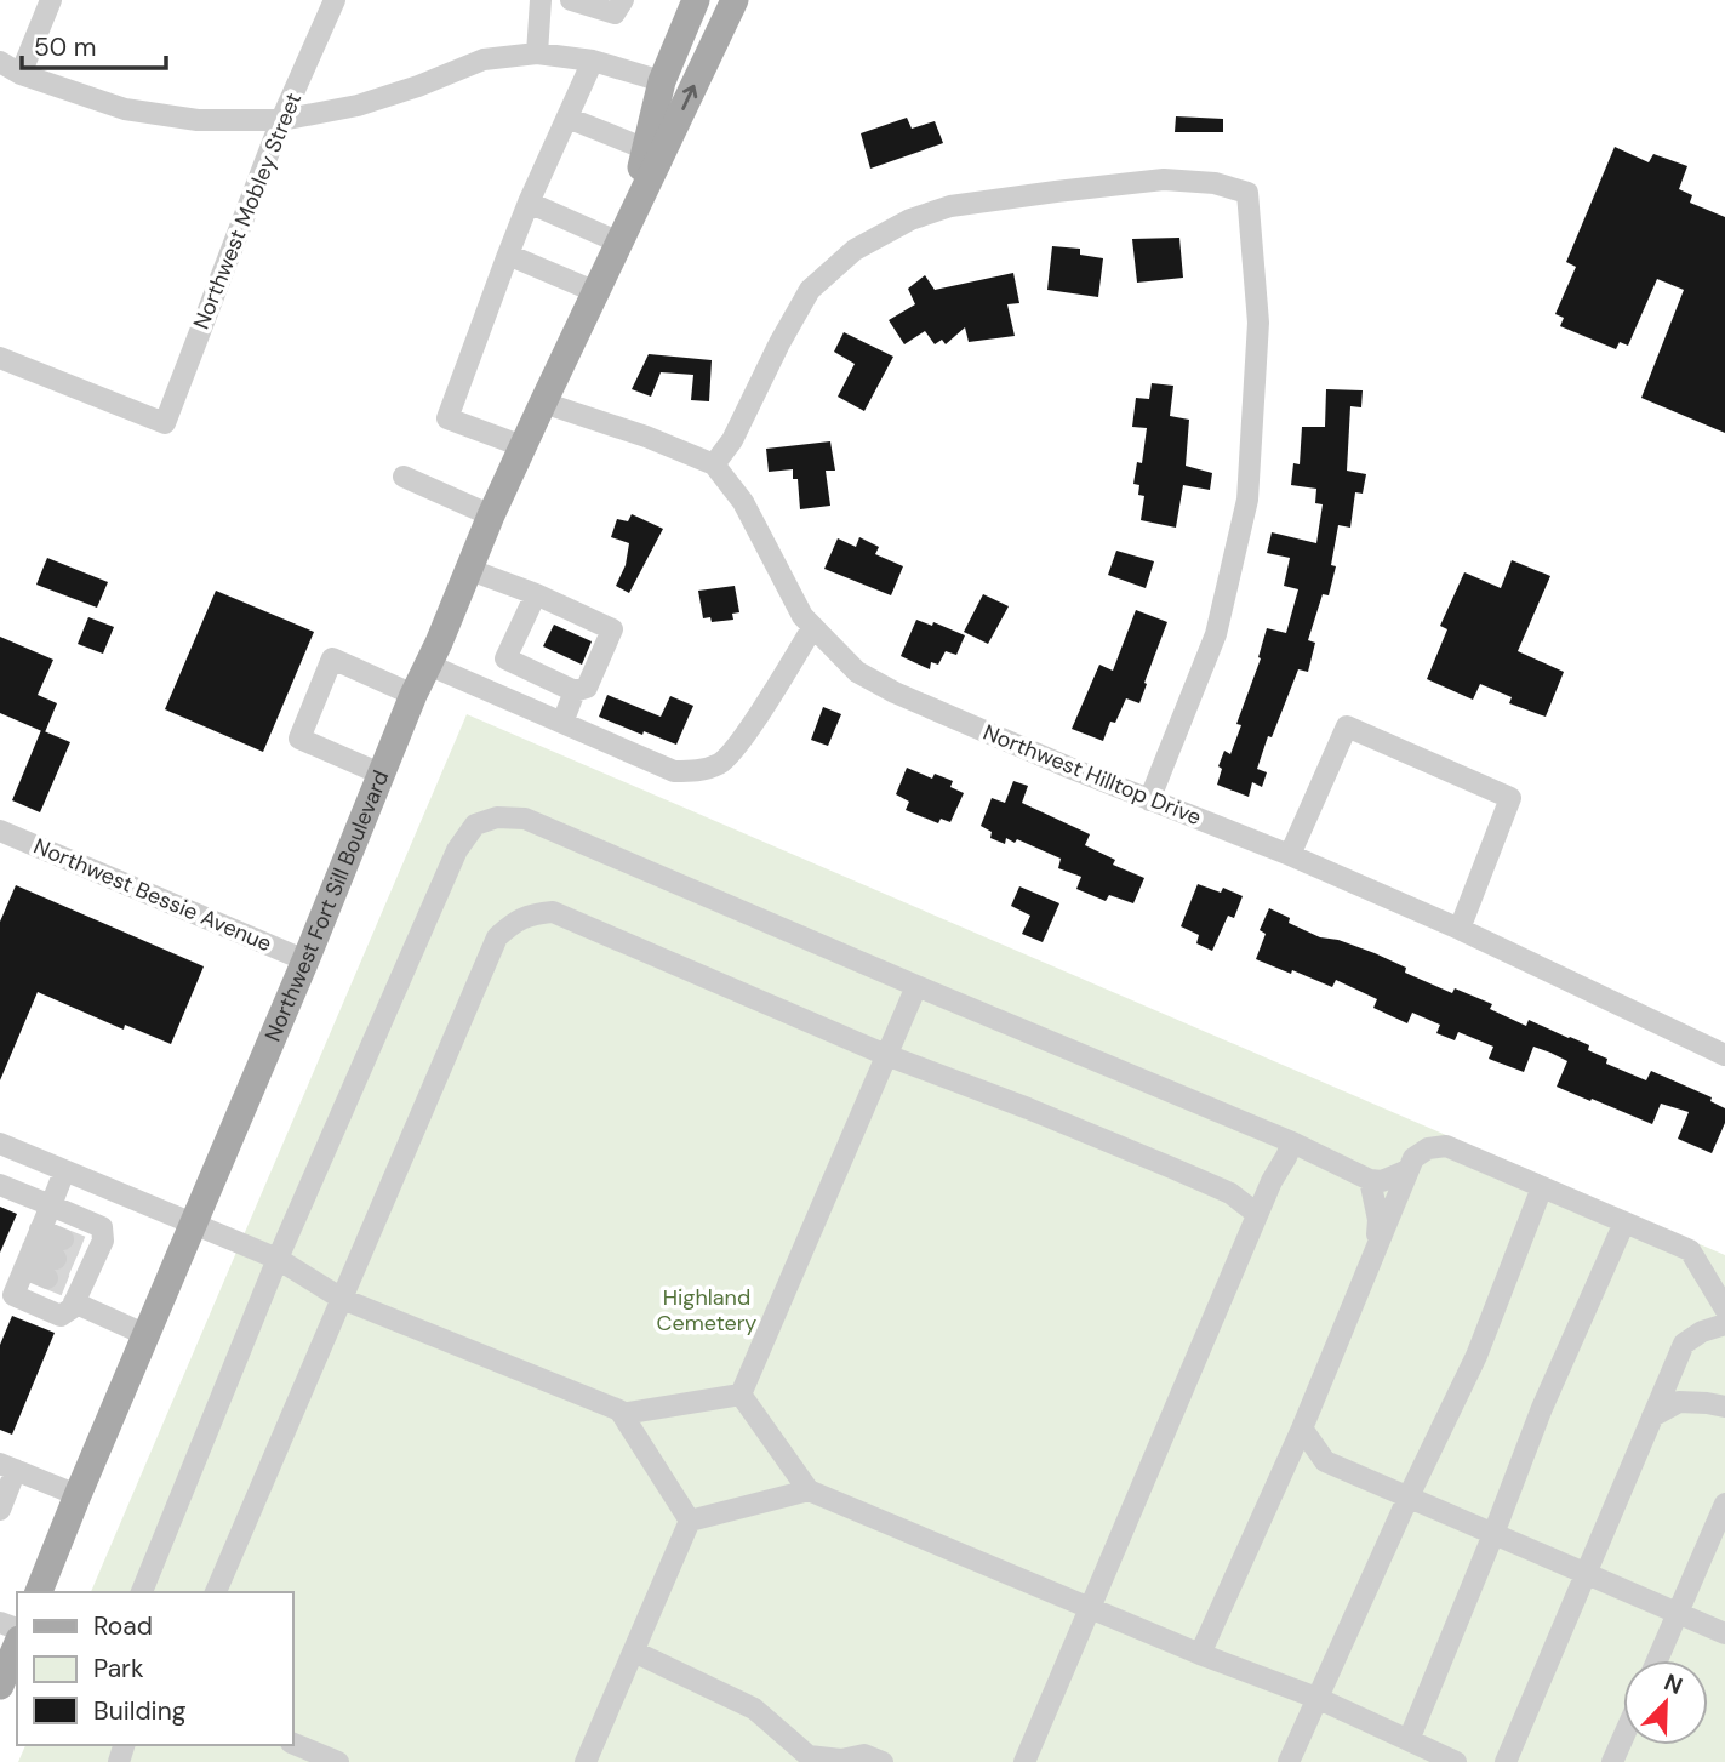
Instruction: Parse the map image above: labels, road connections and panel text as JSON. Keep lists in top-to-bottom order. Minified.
{"streets":{"main road":["Northwest Fort Sill Boulevard"],"street":["Northwest Mobley Street","Northwest Hilltop Drive","Northwest Bessie Avenue"]},"crossings":[["Northwest Bessie Avenue","Northwest Fort Sill Boulevard"]],"parks":["Highland Cemetery"],"legend":["Road","Park","Building"],"scale_bar":"50 m","north":"top right"}
